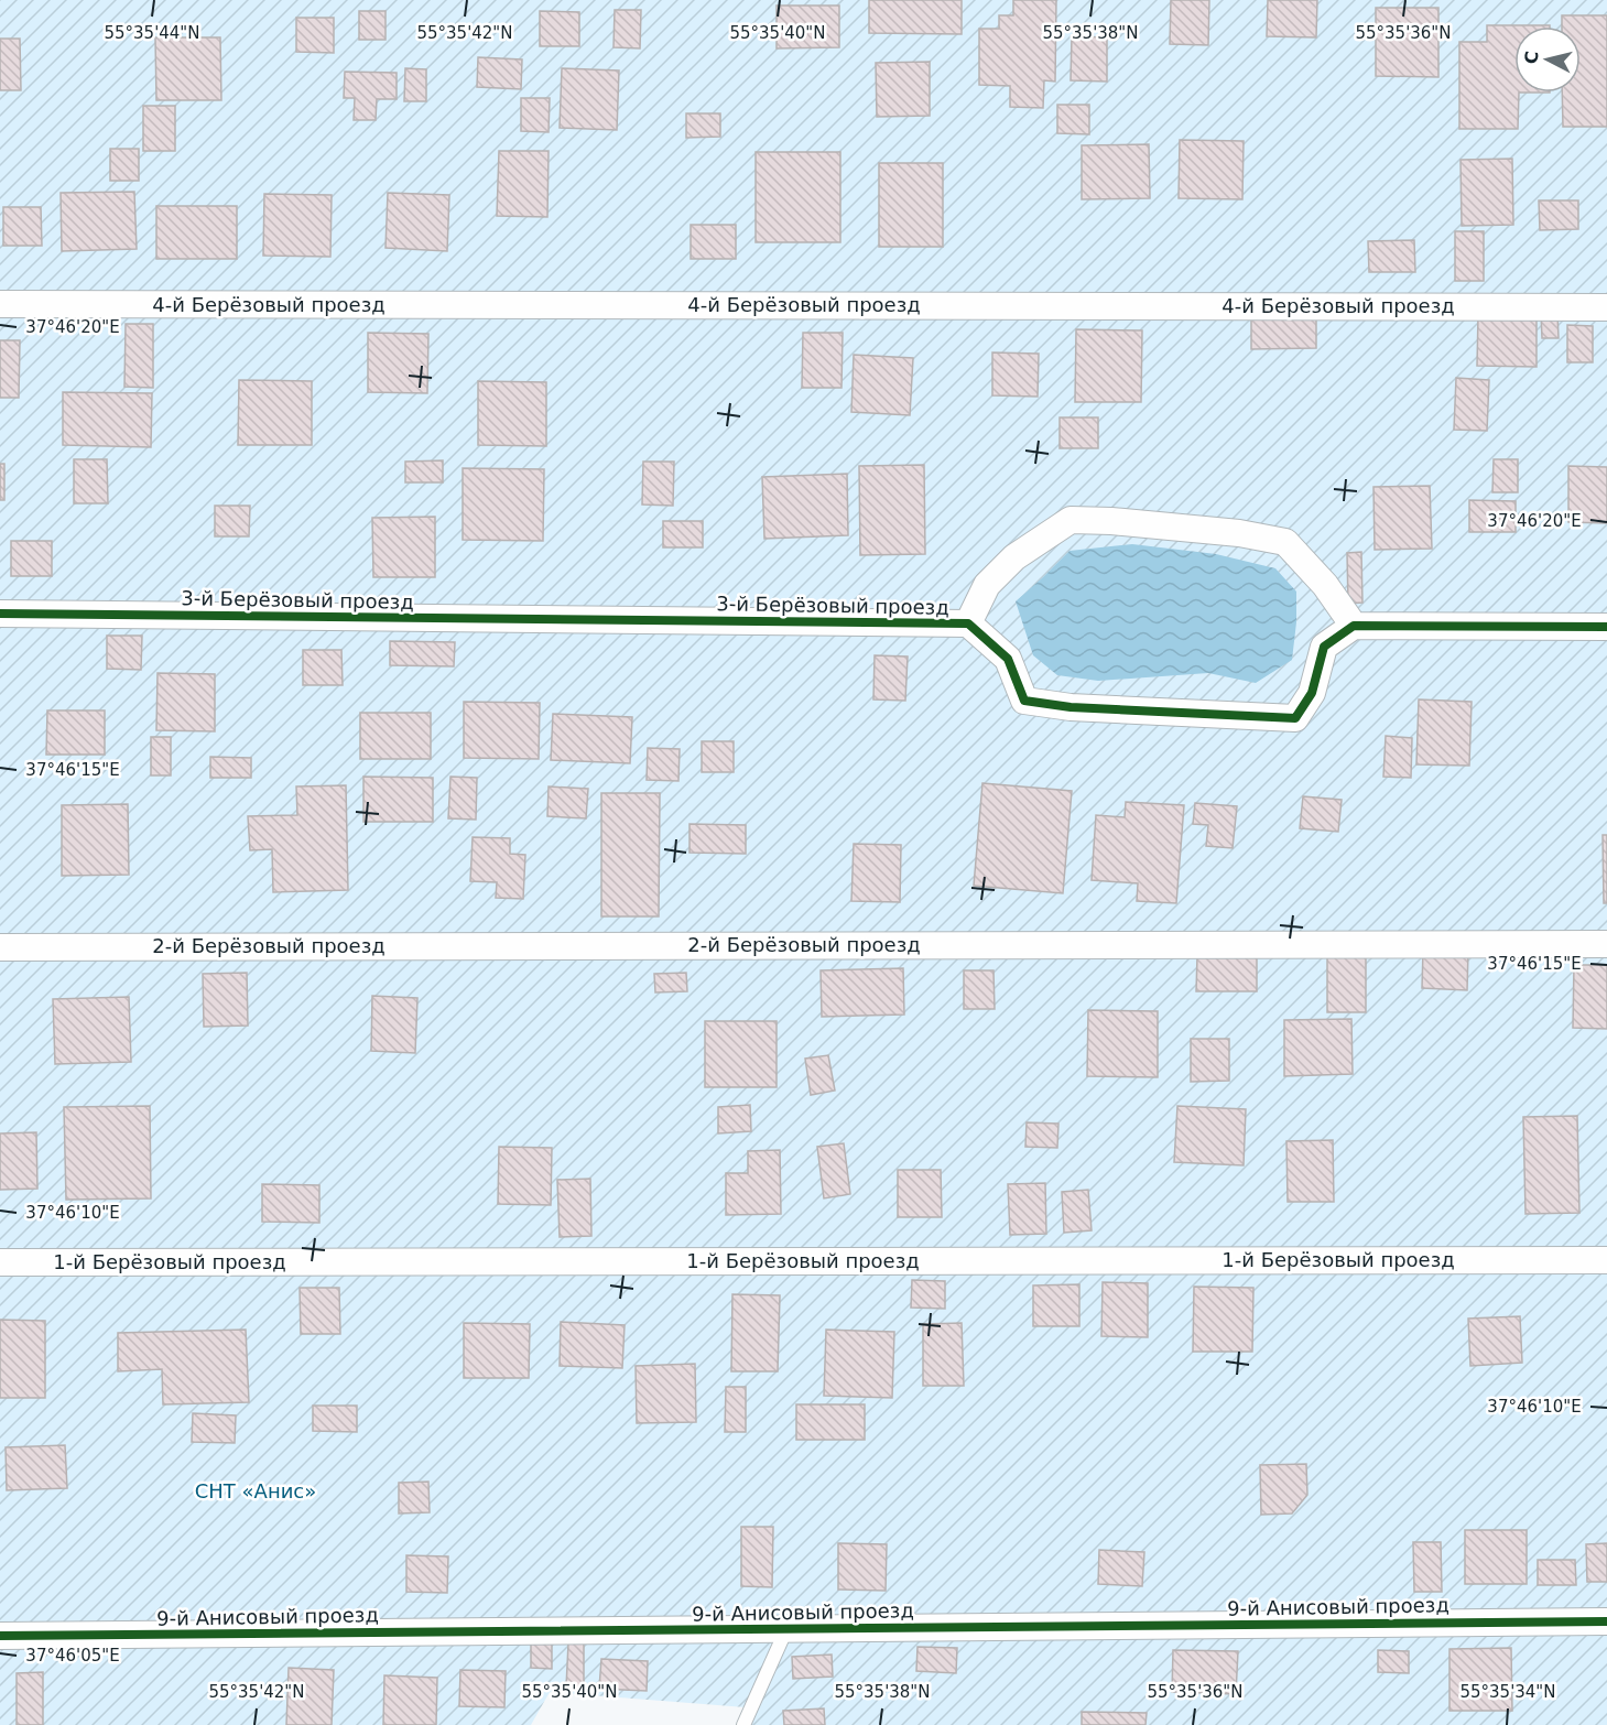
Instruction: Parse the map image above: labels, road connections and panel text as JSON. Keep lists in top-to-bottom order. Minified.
{"streets":{"street":["4-й Берёзовый проезд","3-й Берёзовый проезд","2-й Берёзовый проезд","1-й Берёзовый проезд","9-й Анисовый проезд"]},"parks":["СНТ «Анис»"],"north":"left","coordinates":["55°35'44\"N","55°35'42\"N","55°35'40\"N","55°35'38\"N","55°35'36\"N","37°46'20\"E","37°46'15\"E","37°46'10\"E","37°46'05\"E","55°35'34\"N"]}
